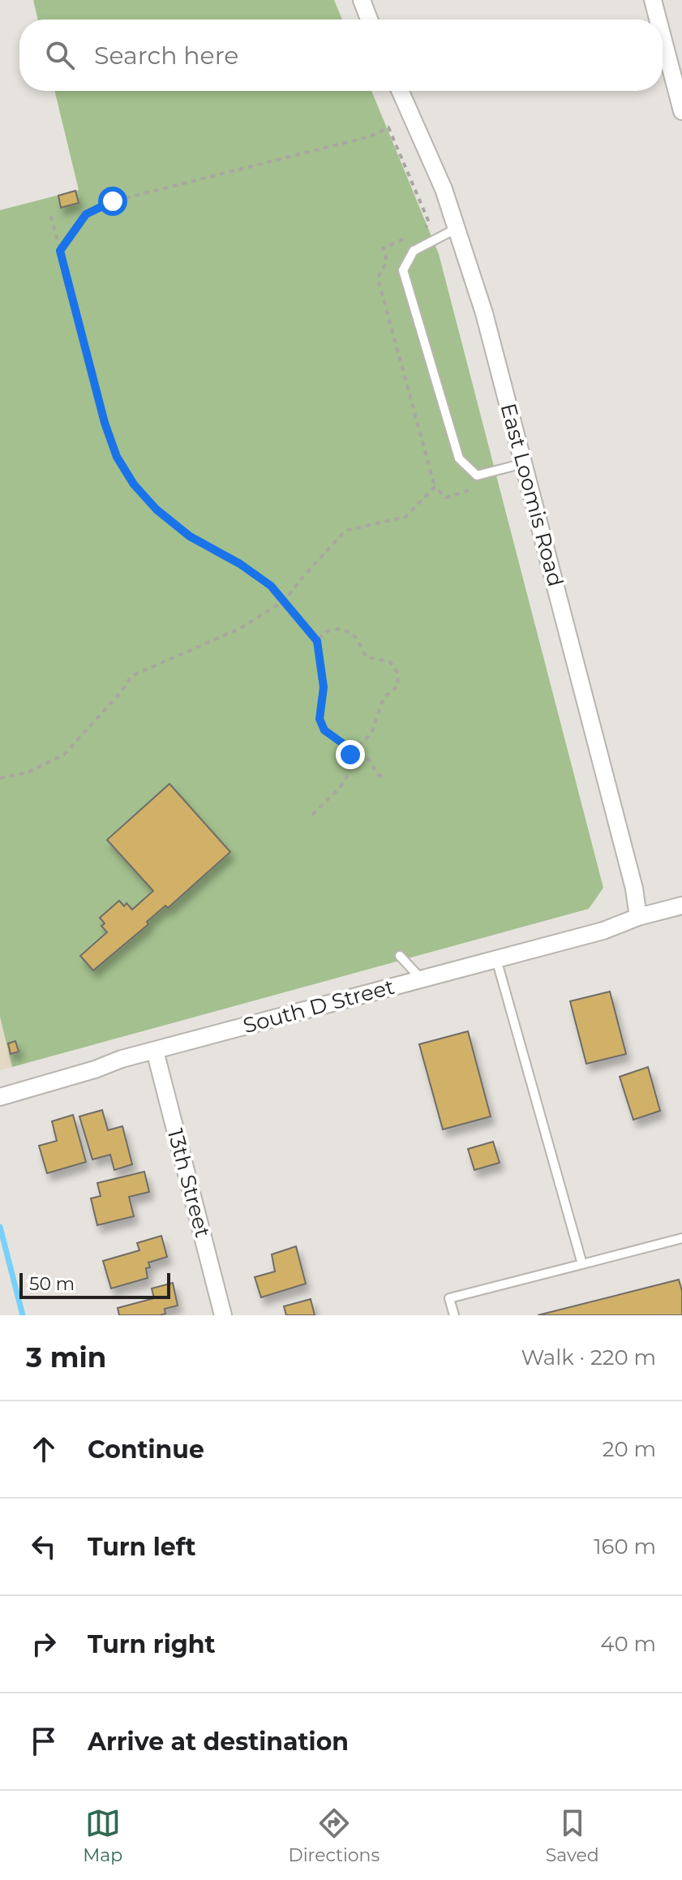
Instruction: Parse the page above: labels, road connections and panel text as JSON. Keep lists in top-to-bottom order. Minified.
{"streets":{"street":["East Loomis Road","South D Street","13th Street"]},"crossings":[["East Loomis Road","South D Street"],["South D Street","13th Street"]],"scale_bar":"50 m","page":{"search":"Search here","scale":"50 m","heading":["3 min","Walk · 220 m"],"list":[["Continue","20 m"],["Turn left","160 m"],["Turn right","40 m"],"Arrive at destination"],"nav":["Map","Directions","Saved"]}}
